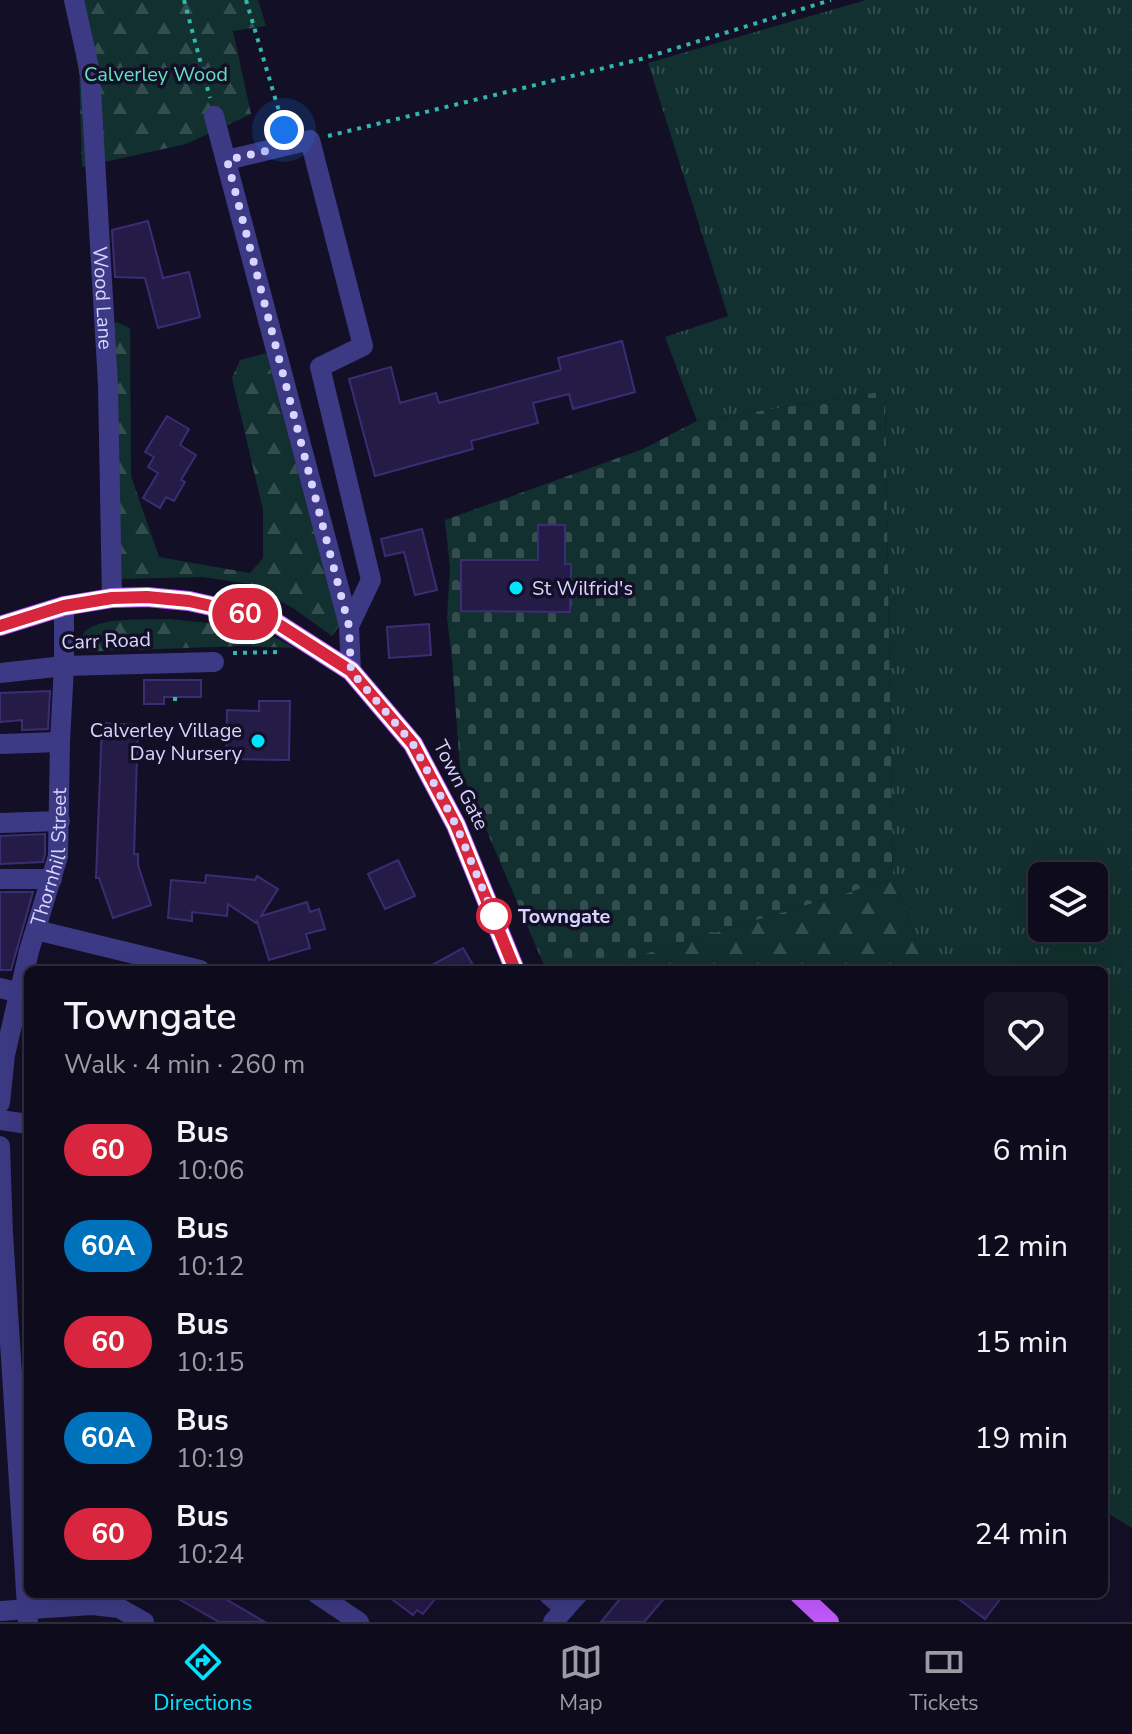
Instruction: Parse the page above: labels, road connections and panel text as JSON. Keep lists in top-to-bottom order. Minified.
{"streets":{"main road":["Carr Road","Town Gate"],"street":["Wood Lane","Thornhill Street"]},"crossings":[["Wood Lane","Carr Road"],["Carr Road","Town Gate"],["Carr Road","Thornhill Street"]],"parks":["Calverley Wood"],"places":["St Wilfrid's","Calverley Village Day Nursery","Towngate"],"lines":["bus line 60"],"page":{"on_map":"60","heading":["Towngate","Walk · 4 min · 260 m"],"list":[{"mark":"60","name":"Bus","note":"10:06","value":"6 min"},{"mark":"60A","name":"Bus","note":"10:12","value":"12 min"},{"mark":"60","name":"Bus","note":"10:15","value":"15 min"},{"mark":"60A","name":"Bus","note":"10:19","value":"19 min"},{"mark":"60","name":"Bus","note":"10:24","value":"24 min"}],"tabs":["Directions","Map","Tickets"]}}
